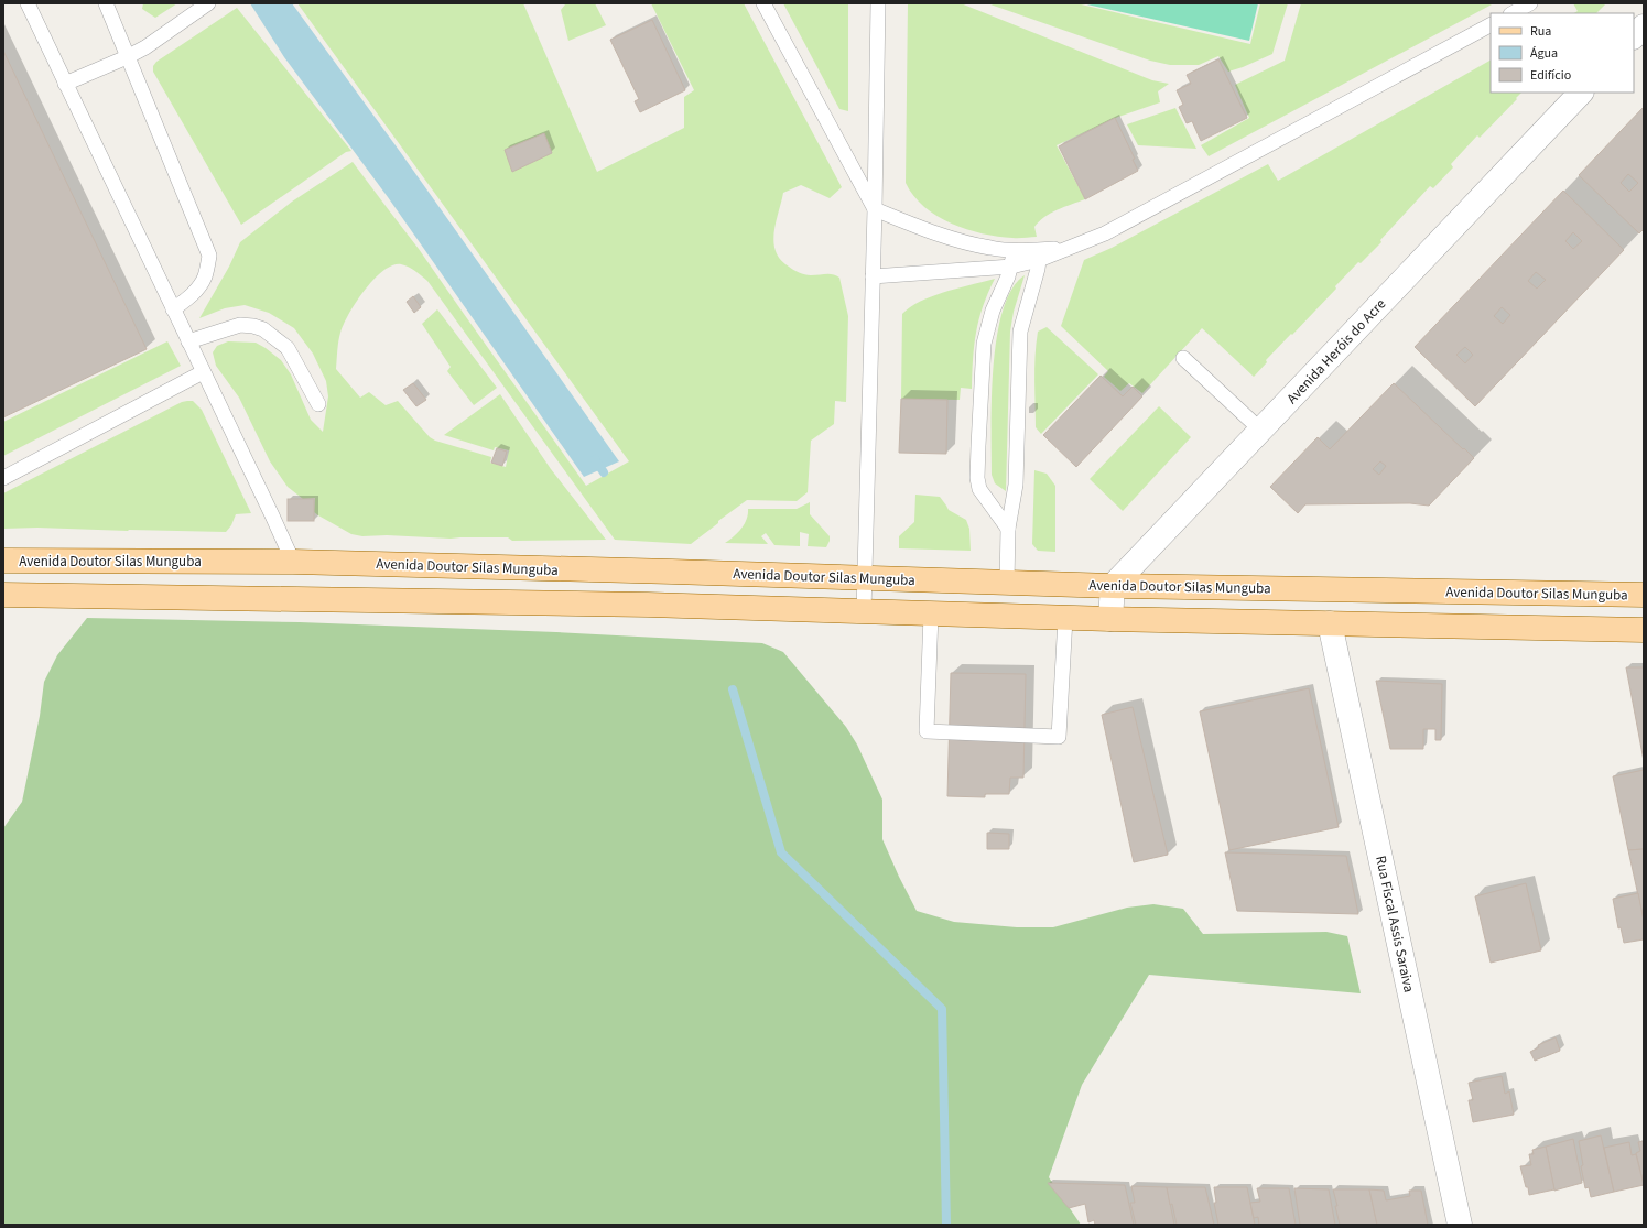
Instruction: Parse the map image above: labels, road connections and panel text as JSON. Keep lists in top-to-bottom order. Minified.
{"streets":{"main road":["Avenida Doutor Silas Munguba"],"street":["Avenida Heróis do Acre","Rua Fiscal Assis Saraiva"]},"crossings":[["Avenida Heróis do Acre","Avenida Doutor Silas Munguba"]],"legend":["Rua","Água","Edifício"]}
